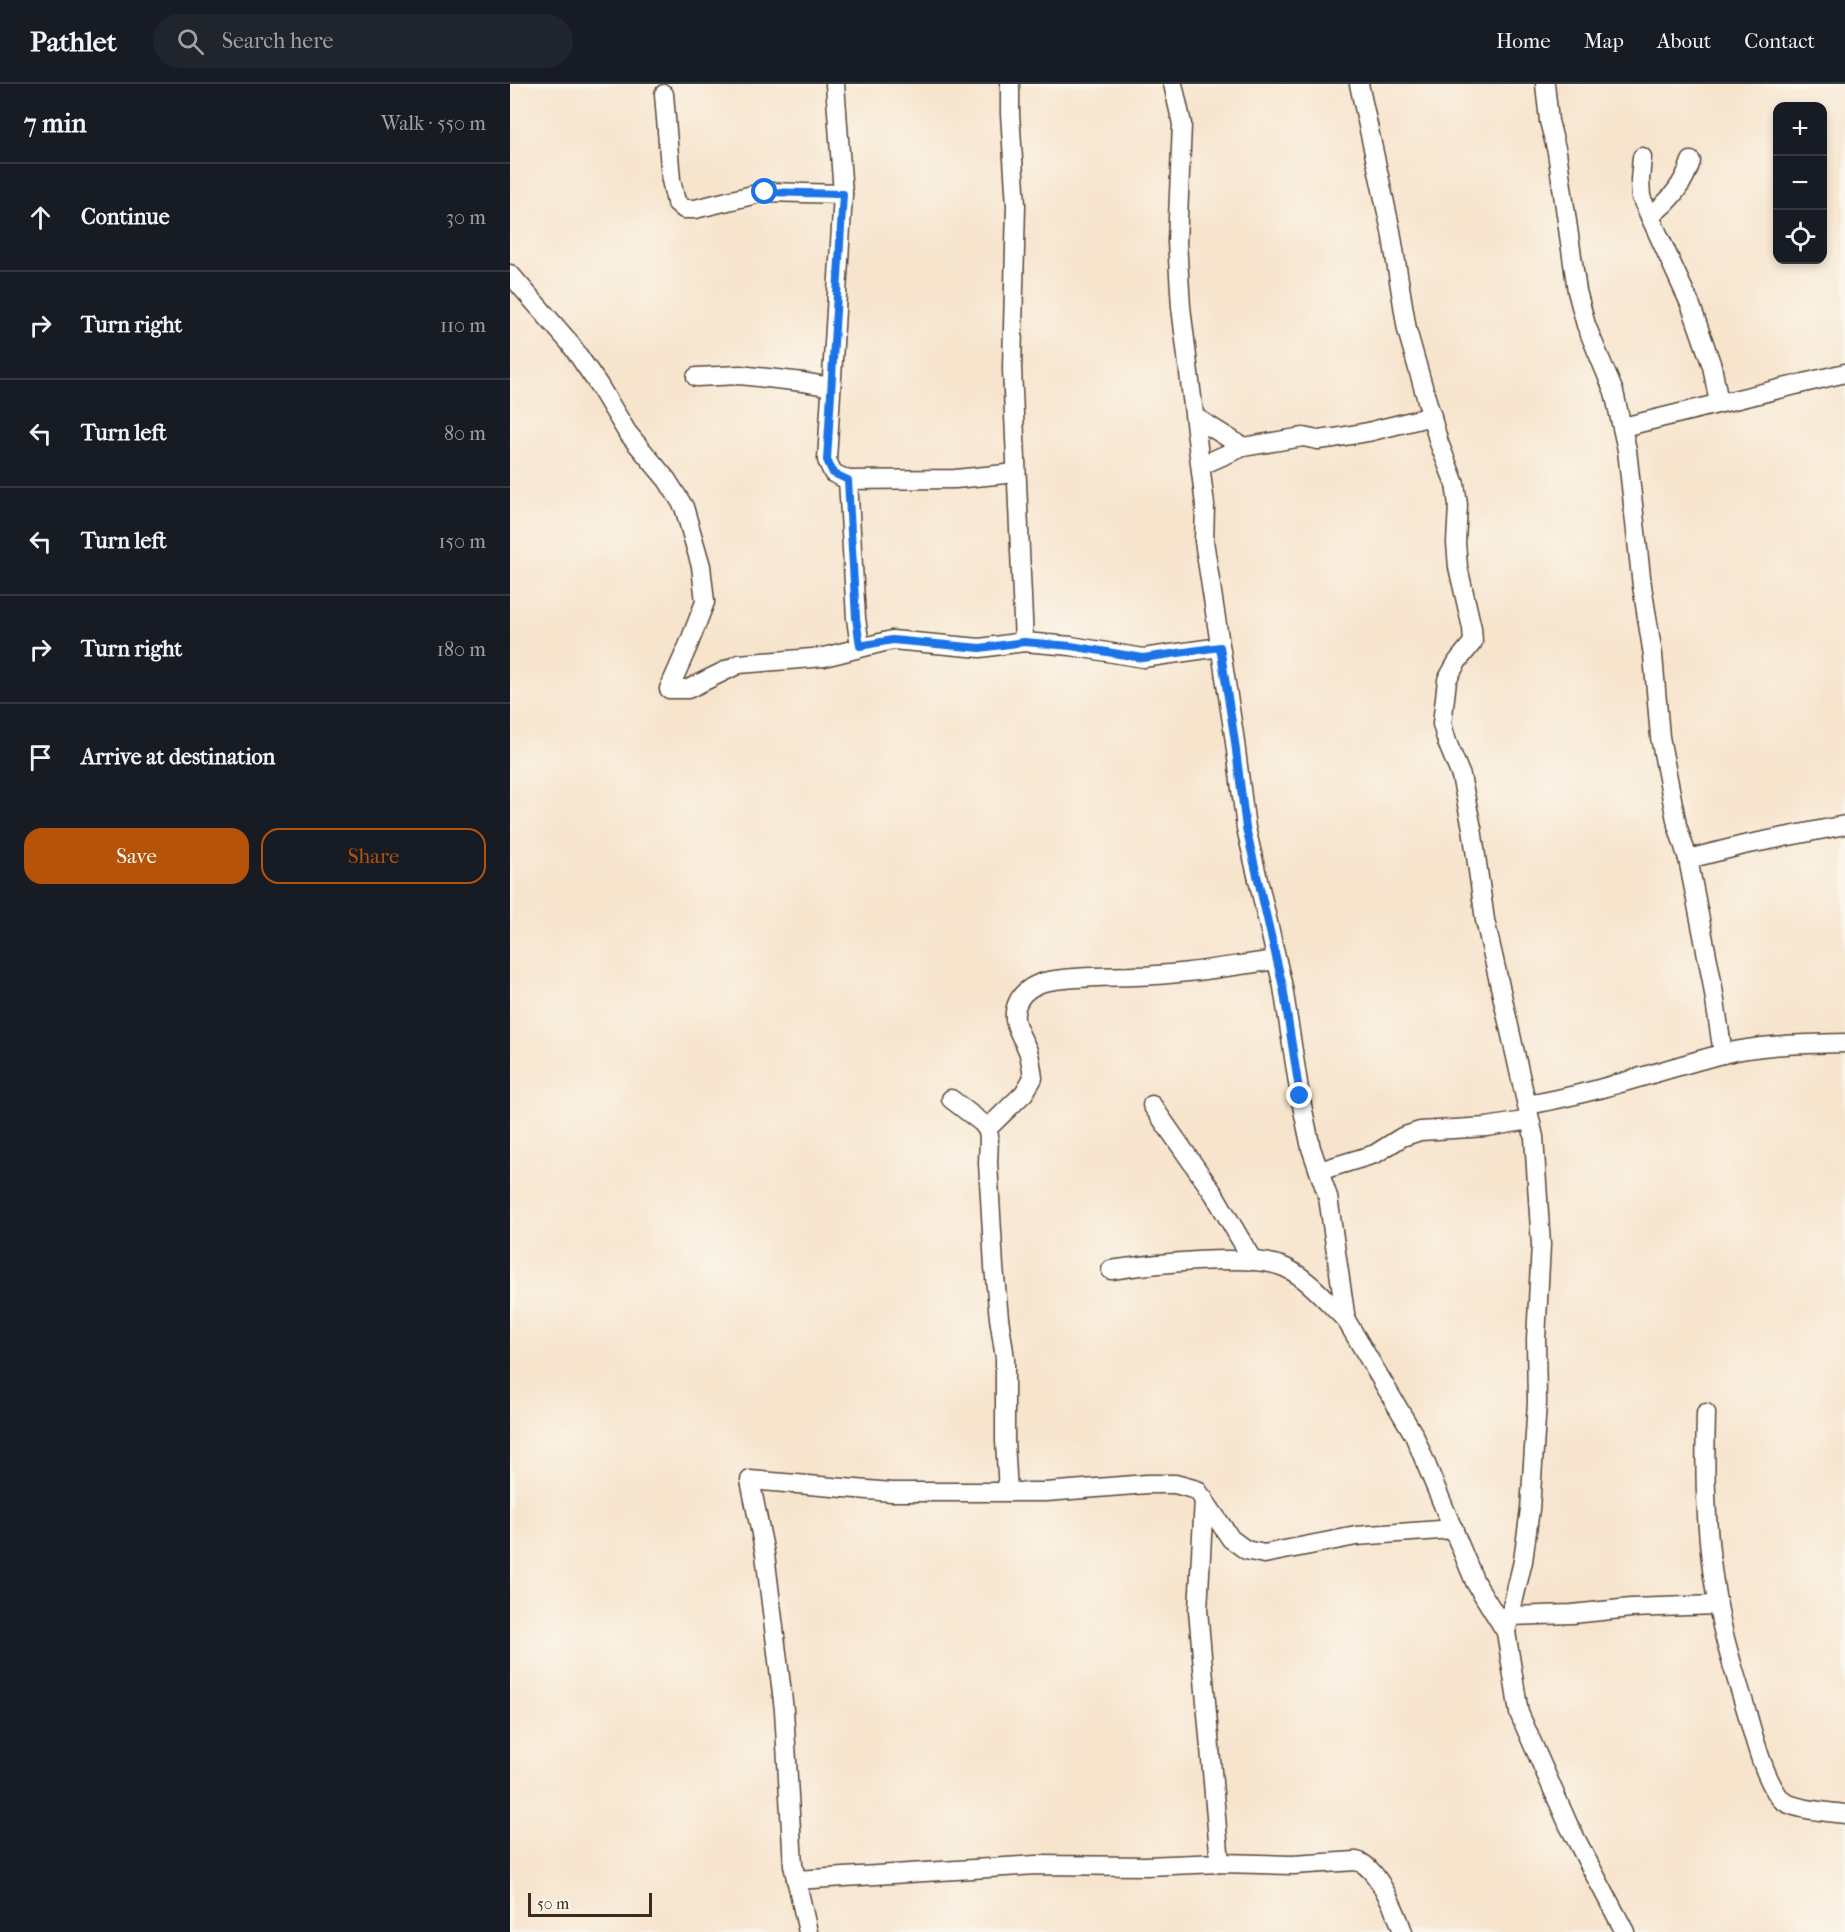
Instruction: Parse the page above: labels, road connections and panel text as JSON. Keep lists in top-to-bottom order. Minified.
{"scale_bar":"50 m","page":{"header":"Pathlet","search":"Search here","nav":["Home","Map","About","Contact"],"heading":["7 min","Walk · 550 m"],"map_buttons":["+","−"],"list":[["Continue","30 m"],["Turn right","110 m"],["Turn left","80 m"],["Turn left","150 m"],["Turn right","180 m"],"Arrive at destination"],"buttons":["Save","Share"],"scale":"50 m"}}
